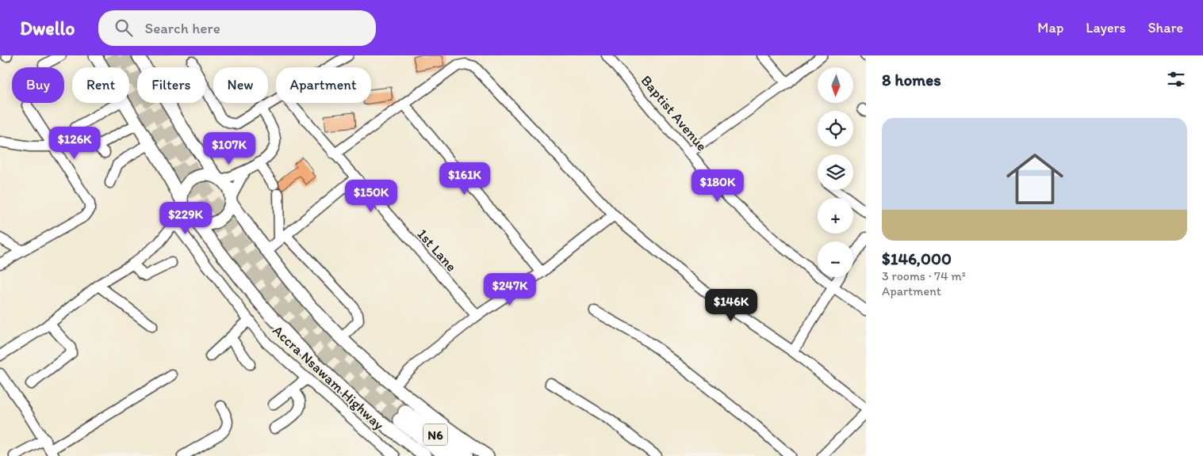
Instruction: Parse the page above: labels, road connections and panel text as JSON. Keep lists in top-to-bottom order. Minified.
{"streets":{"highway":["N6"],"street":["Baptist Avenue","1st Lane","Accra Nsawam Highway"]},"north":"bottom","page":{"header":"Dwello","search":"Search here","nav":["Map","Layers","Share"],"heading":"8 homes","map_buttons":["+","−"],"chip":["Buy","Rent","Filters","New","Apartment"],"list":[{"name":"$146,000","note":"3 rooms · 74 m² · Apartment"}],"price":["$126K","$107K","$161K","$180K","$150K","$229K","$247K","$146K"]}}
